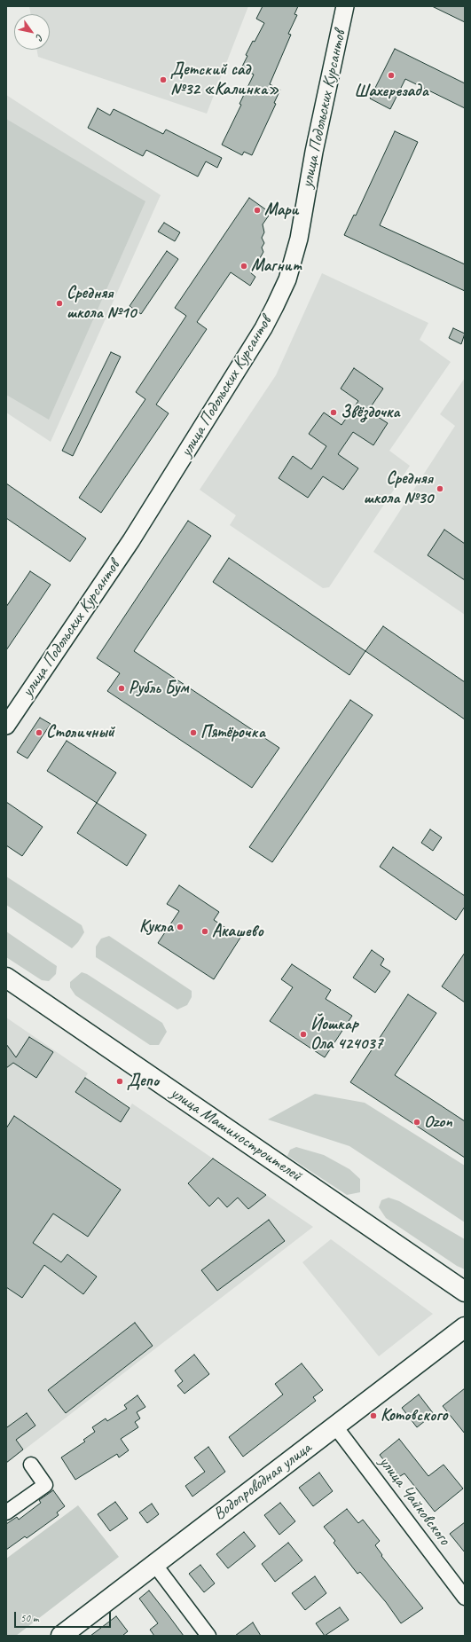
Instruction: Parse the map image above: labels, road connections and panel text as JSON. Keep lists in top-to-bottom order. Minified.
{"streets":{"main road":["улица Машиностроителей","Водопроводная улица"],"street":["улица Подольских Курсантов","улица Чайковского"]},"crossings":[["Водопроводная улица","улица Чайковского"]],"places":["Шахерезада","Детский сад №32 «Калинка»","Мари","Магнит","Средняя школа №10","Звёздочка","Средняя школа №30","Рубль Бум","Столичный","Пятёрочка","Кукла","Акашево","Йошкар Ола 424037","Депо","Ozon","Котовского"],"scale_bar":"50 m","north":"bottom right"}
